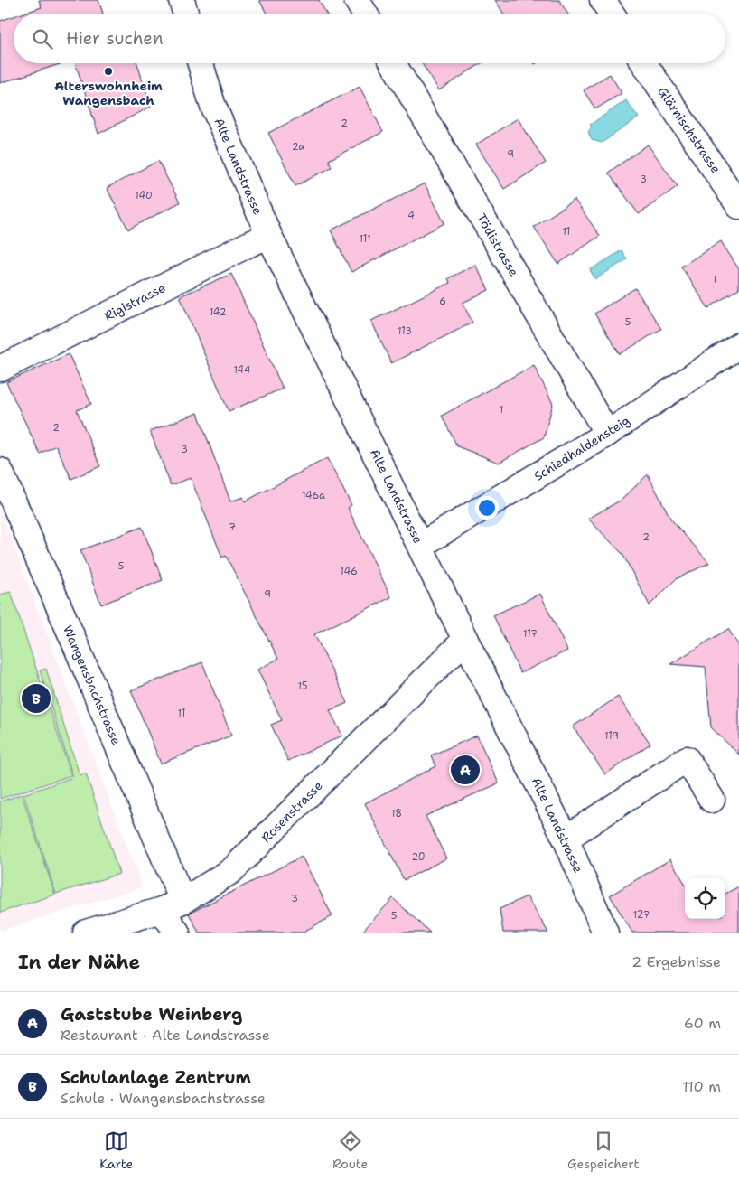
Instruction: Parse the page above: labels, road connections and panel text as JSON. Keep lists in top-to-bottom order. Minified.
{"streets":{"street":["Glärnischstrasse","Alte Landstrasse","Tödistrasse","Rigistrasse","Schiedhaldensteig","Wangensbachstrasse","Rosenstrasse"]},"crossings":[["Alte Landstrasse","Rigistrasse"],["Alte Landstrasse","Schiedhaldensteig"],["Alte Landstrasse","Rosenstrasse"],["Tödistrasse","Schiedhaldensteig"],["Wangensbachstrasse","Rosenstrasse"]],"places":["Alterswohnheim Wangensbach"],"house_numbers":["2","2a","9","3","140","4","11","111","1","6","142","5","113","144","1","2","3","146a","7","2","5","146","9","117","15","11","119","18","20","3","127","5"],"page":{"search":"Hier suchen","pins":["B","A"],"heading":["In der Nähe","2 Ergebnisse"],"list":[{"mark":"A","name":"Gaststube Weinberg","note":"Restaurant · Alte Landstrasse","value":"60 m"},{"mark":"B","name":"Schulanlage Zentrum","note":"Schule · Wangensbachstrasse","value":"110 m"}],"nav":["Karte","Route","Gespeichert"]}}
